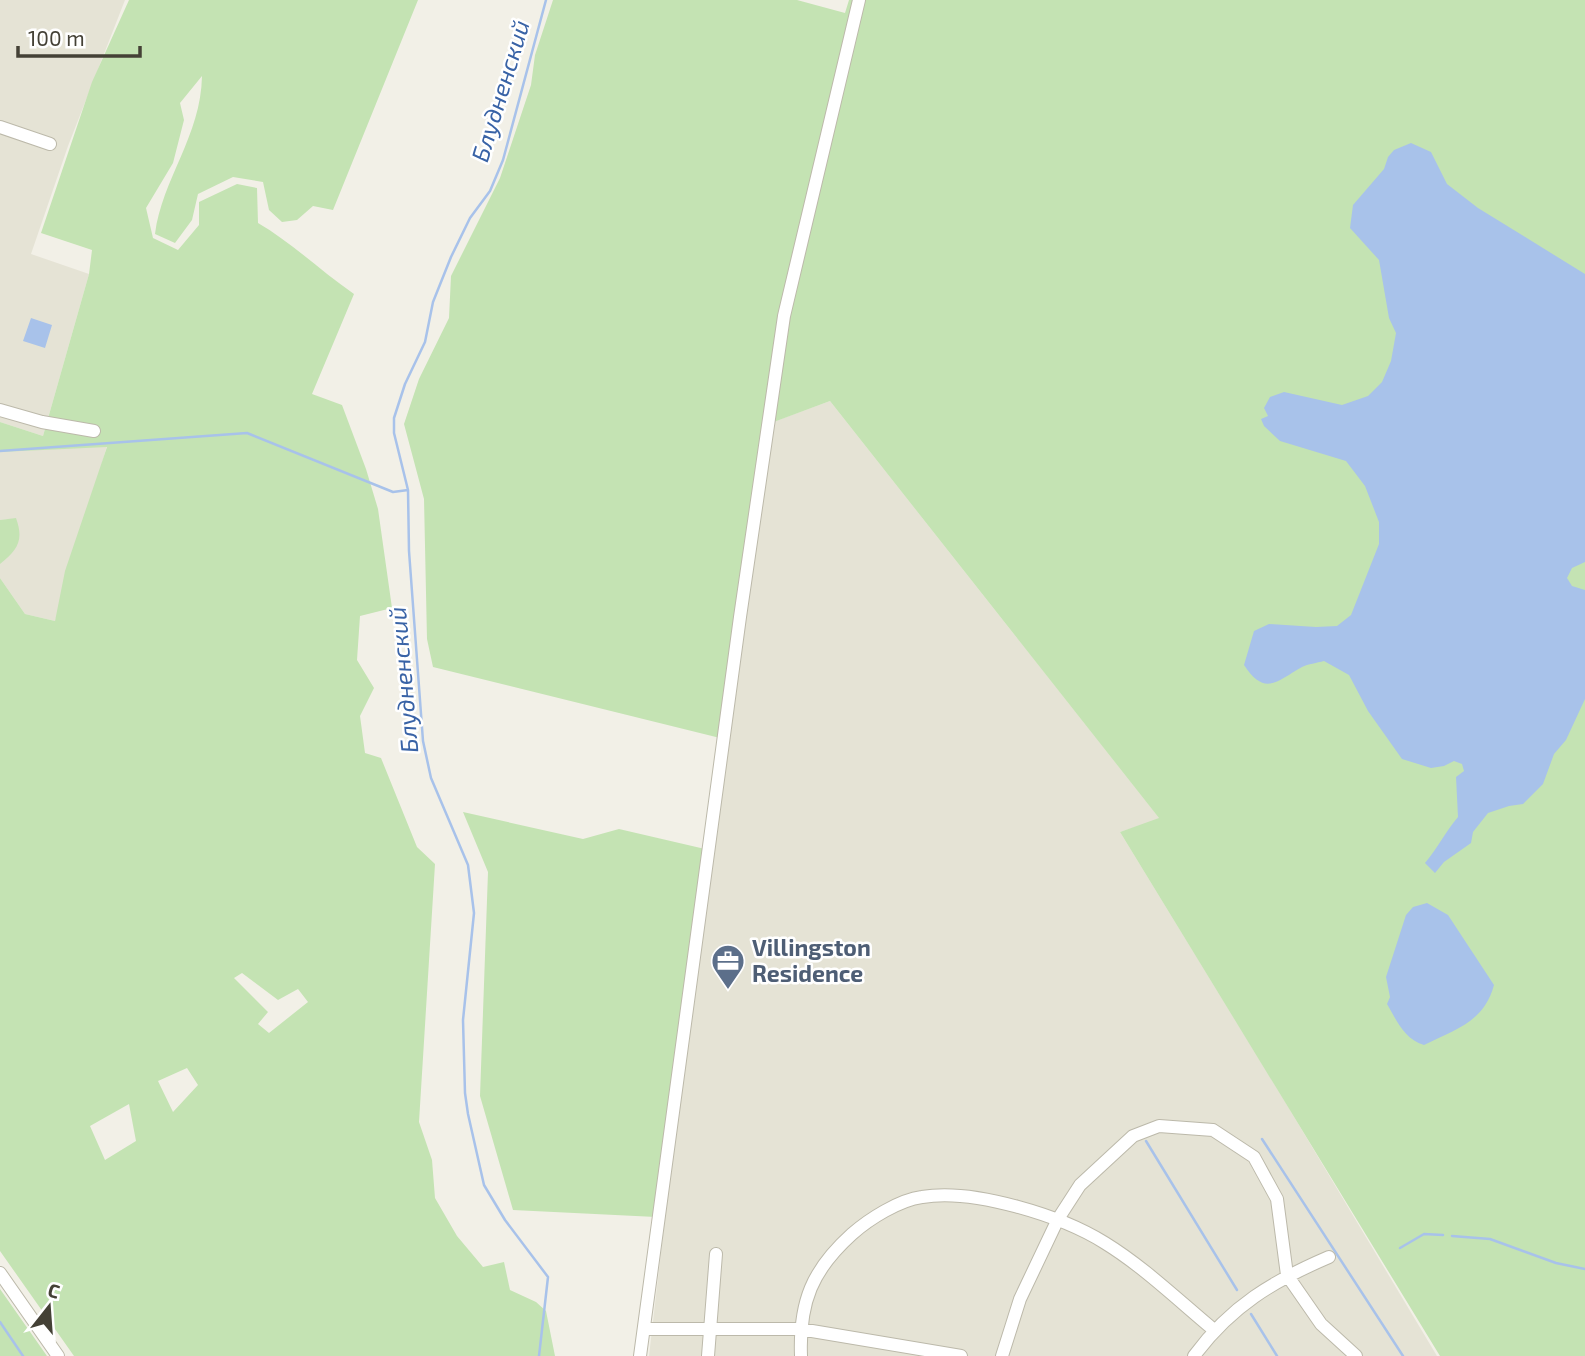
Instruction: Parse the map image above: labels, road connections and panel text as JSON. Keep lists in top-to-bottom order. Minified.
{"water":["Блудненский"],"places":{"office":["Villingston Residence"]},"scale_bar":"100 m","north":"top"}
